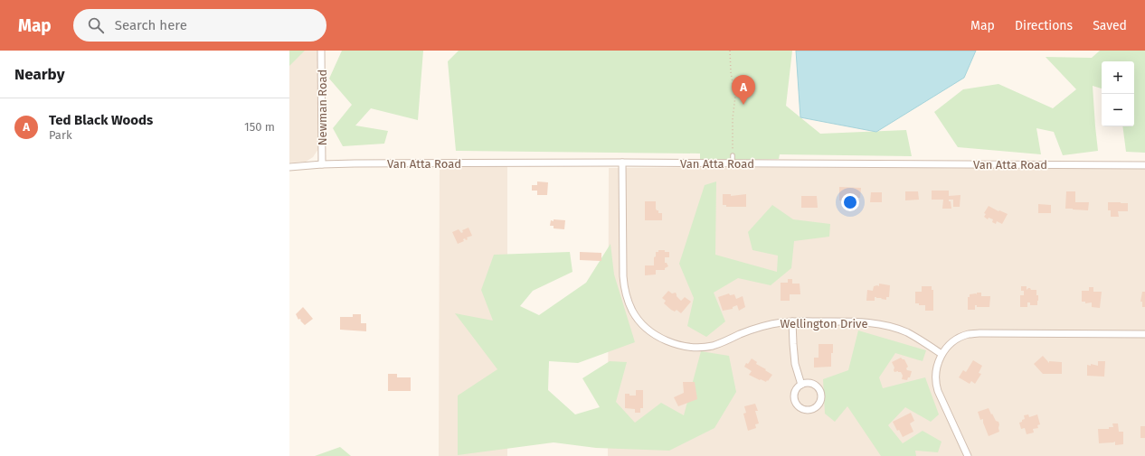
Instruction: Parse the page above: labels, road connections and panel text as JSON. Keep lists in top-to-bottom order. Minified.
{"streets":{"street":["Newman Road","Van Atta Road","Wellington Drive"]},"crossings":[["Newman Road","Van Atta Road"],["Van Atta Road","Wellington Drive"]],"page":{"header":"Map","search":"Search here","nav":["Map","Directions","Saved"],"heading":"Nearby","map_buttons":["+","−"],"pins":"A","list":[{"mark":"A","name":"Ted Black Woods","note":"Park","value":"150 m"}]}}
